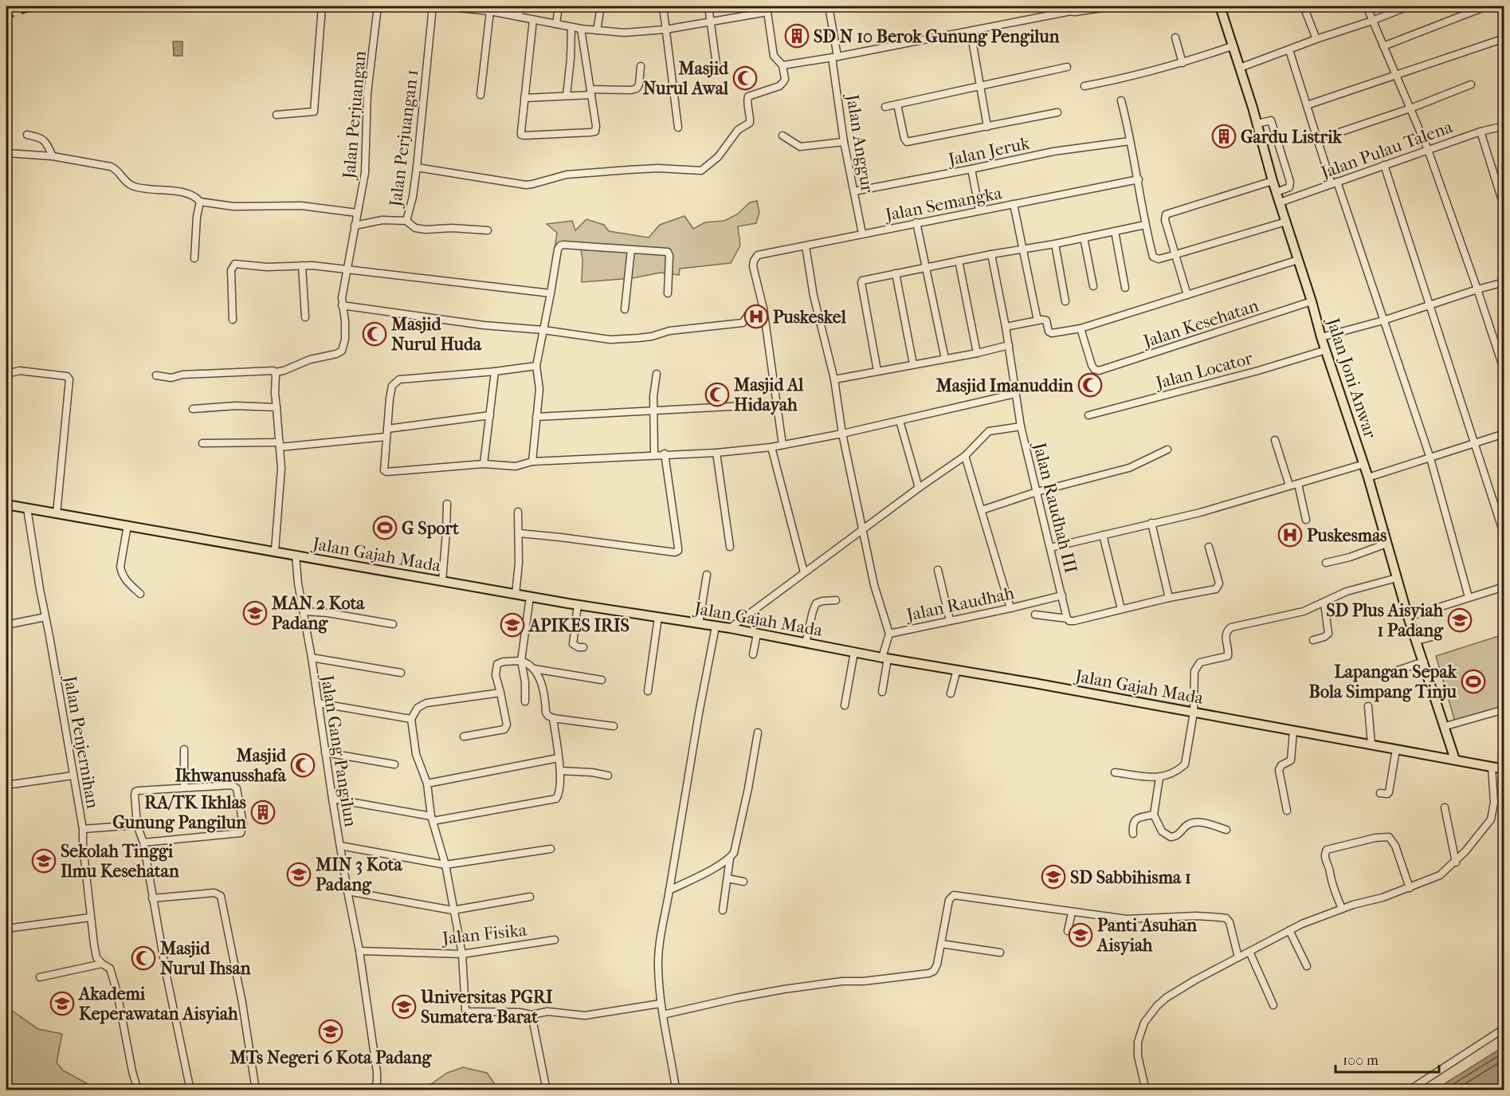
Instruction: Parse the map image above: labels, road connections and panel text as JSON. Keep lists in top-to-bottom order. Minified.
{"streets":{"main road":["Jalan Joni Anwar","Jalan Gajah Mada"],"street":["Jalan Perjuangan","Jalan Perjuangan 1","Jalan Anggur","Jalan Pulau Talena","Jalan Jeruk","Jalan Semangka","Jalan Kesehatan","Jalan Locator","Jalan Raudhah III","Jalan Raudhah","Jalan Penjernihan","Jalan Gang Pangilun","Jalan Fisika"]},"crossings":[["Jalan Perjuangan","Jalan Perjuangan 1"],["Jalan Anggur","Jalan Jeruk"],["Jalan Anggur","Jalan Semangka"],["Jalan Pulau Talena","Jalan Joni Anwar"],["Jalan Kesehatan","Jalan Joni Anwar"],["Jalan Locator","Jalan Joni Anwar"],["Jalan Joni Anwar","Jalan Gajah Mada"],["Jalan Raudhah III","Jalan Raudhah"],["Jalan Gajah Mada","Jalan Raudhah"],["Jalan Gajah Mada","Jalan Penjernihan"],["Jalan Gajah Mada","Jalan Gang Pangilun"],["Jalan Gang Pangilun","Jalan Fisika"]],"places":{"building":["SD N 10 Berok Gunung Pengilun","Gardu Listrik","RA/TK Ikhlas Gunung Pangilun"],"mosque":["Masjid Nurul Awal","Masjid Nurul Huda","Masjid Imanuddin","Masjid Al Hidayah","Masjid Ikhwanusshafa","Masjid Nurul Ihsan"],"hospital":["Puskeskel","Puskesmas"],"sports":["G Sport","Lapangan Sepak Bola Simpang Tinju"],"school or university":["MAN 2 Kota Padang","SD Plus Aisyiah 1 Padang","APIKES IRIS","Sekolah Tinggi Ilmu Kesehatan","MIN 3 Kota Padang","SD Sabbihisma 1","Panti Asuhan Aisyiah","Akademi Keperawatan Aisyiah","Universitas PGRI Sumatera Barat","MTs Negeri 6 Kota Padang"]},"scale_bar":"100 m"}
